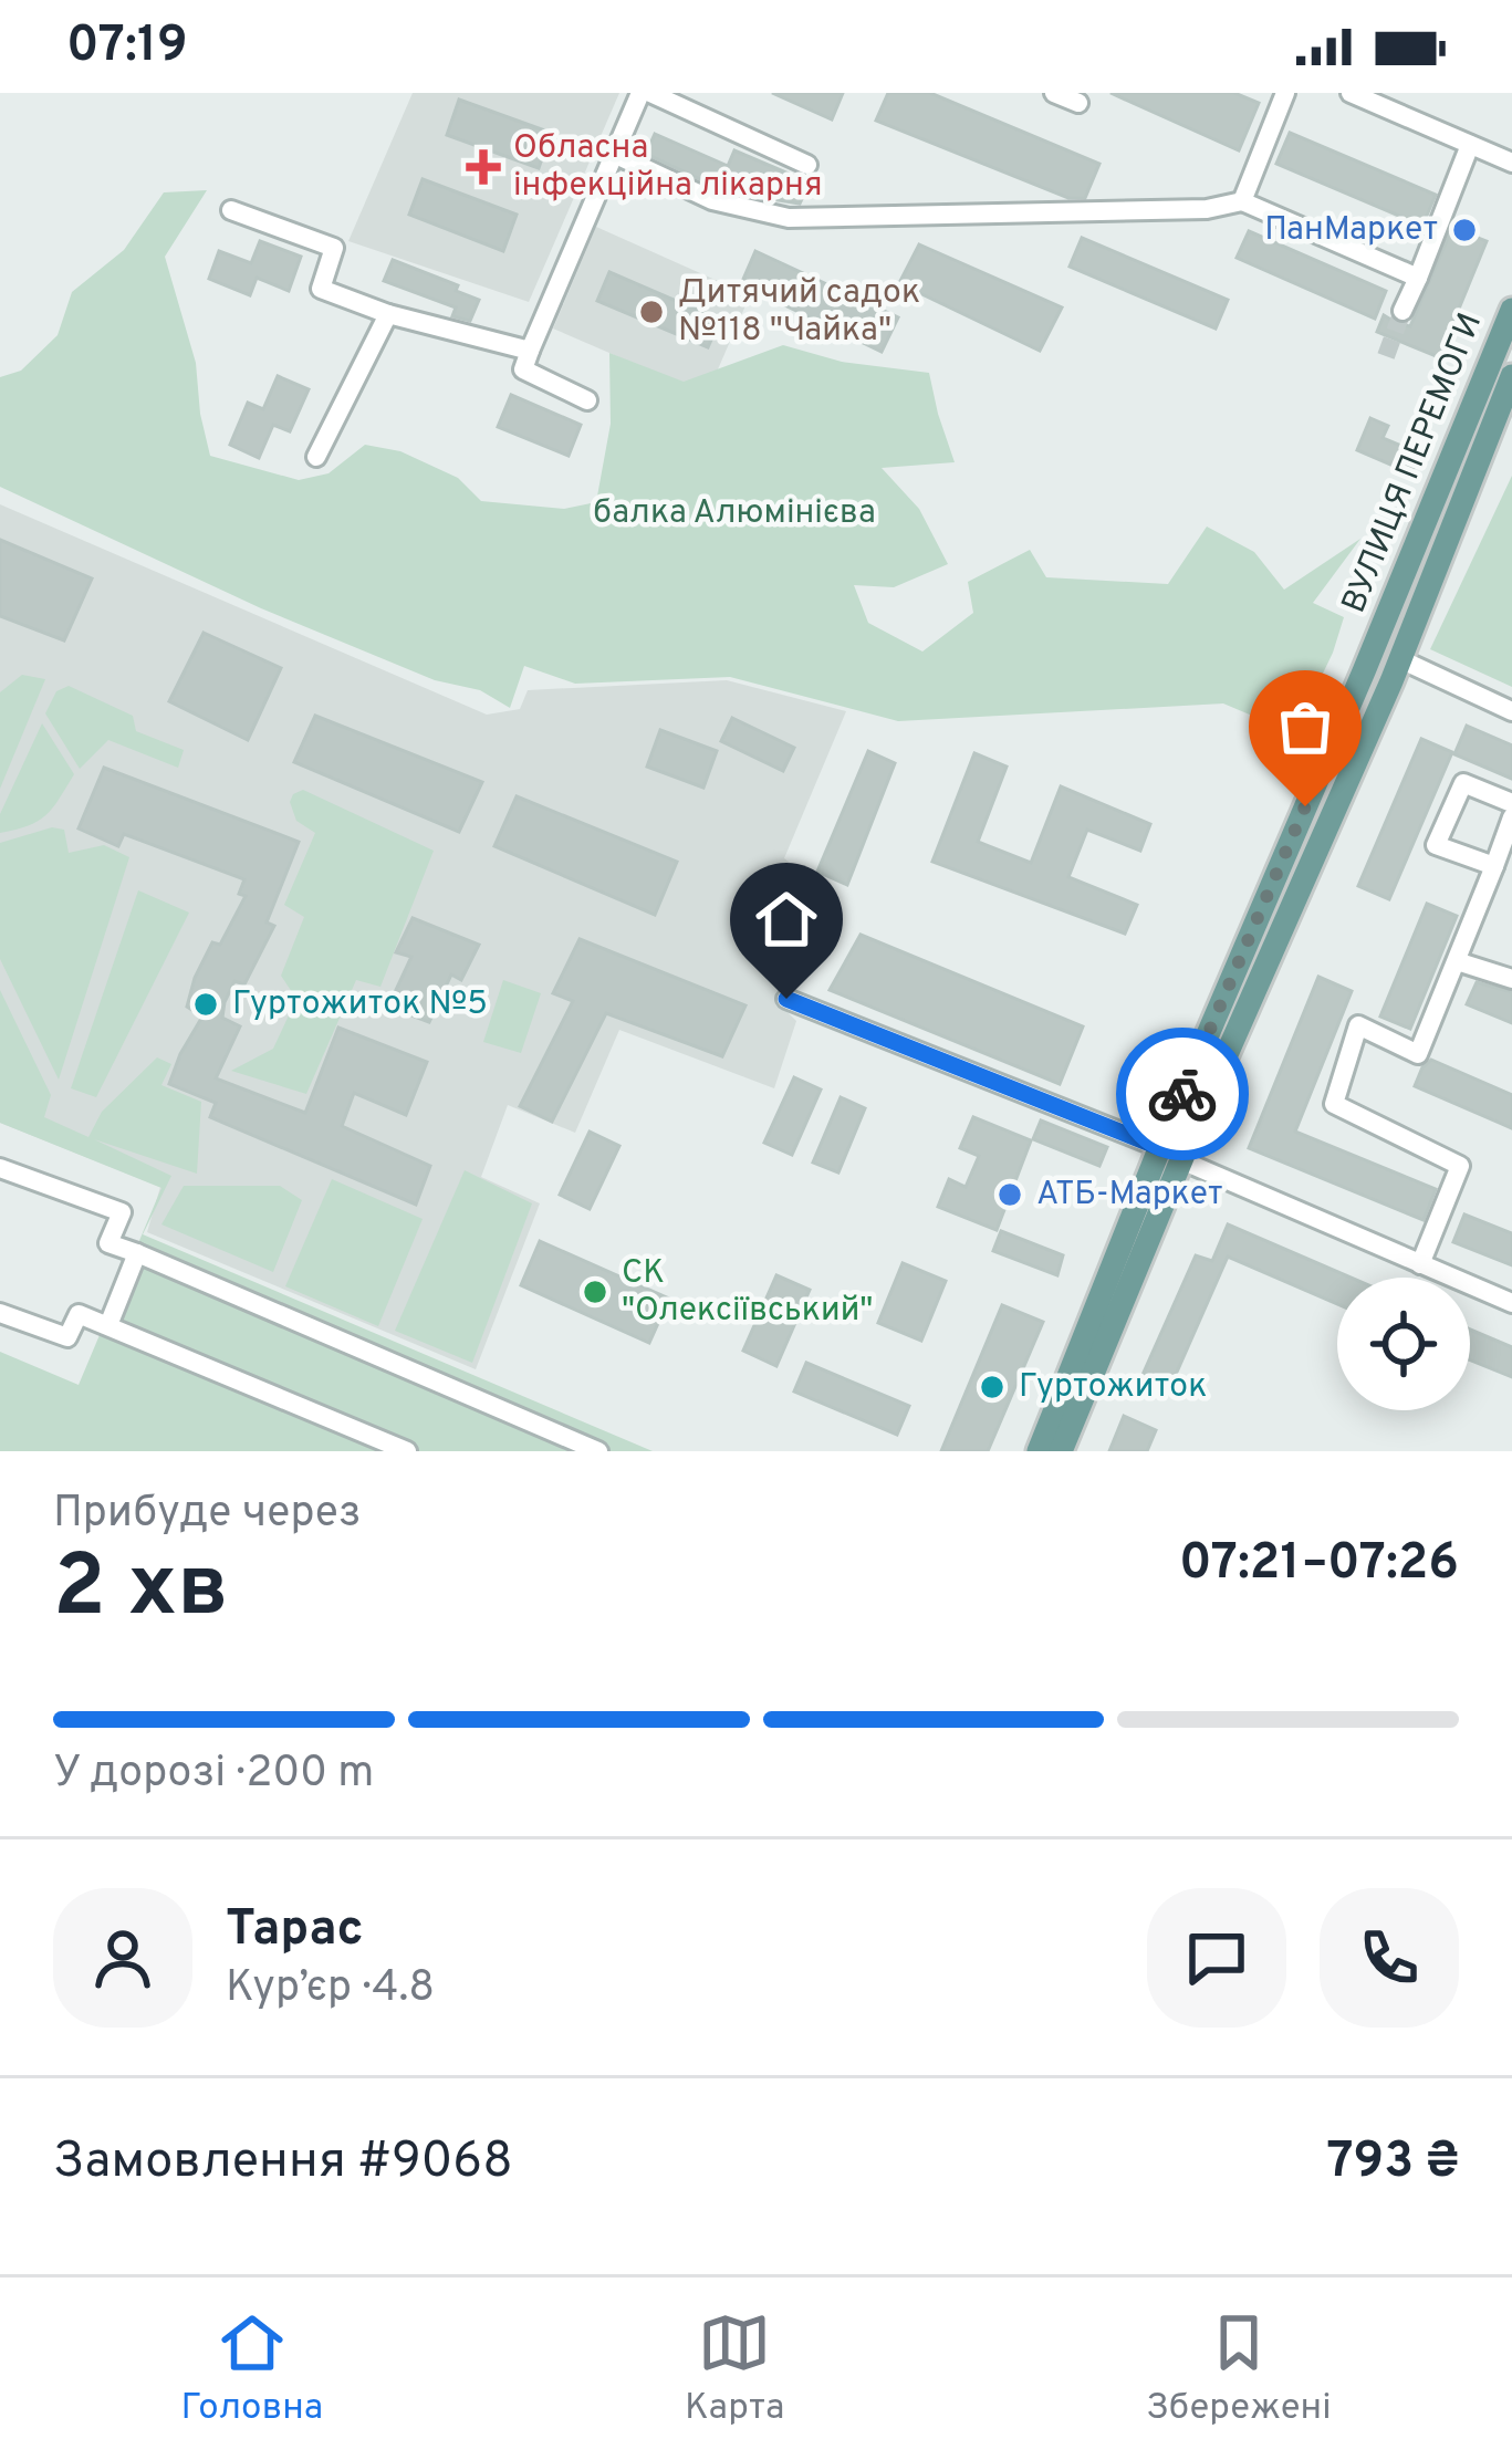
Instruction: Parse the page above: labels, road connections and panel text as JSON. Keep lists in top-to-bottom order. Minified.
{"streets":{"main road":["ВУЛИЦЯ ПЕРЕМОГИ"]},"parks":["балка Алюмінієва"],"places":{"health":["Обласна інфекційна лікарня"],"other":["ПанМаркет","Дитячий садок №118 \"Чайка\"","Гуртожиток №5","АТБ-Маркет","СК \"Олексіївський\"","Гуртожиток"]},"page":{"status":"07:19","heading":["2 хв","Прибуде через","07:21–07:26"],"panel":["Тарас","Кур’єр · 4.8","Замовлення #9068","793 ₴"],"bar":"У дорозі · 200 m","tabs":["Головна","Карта","Збережені"]}}
